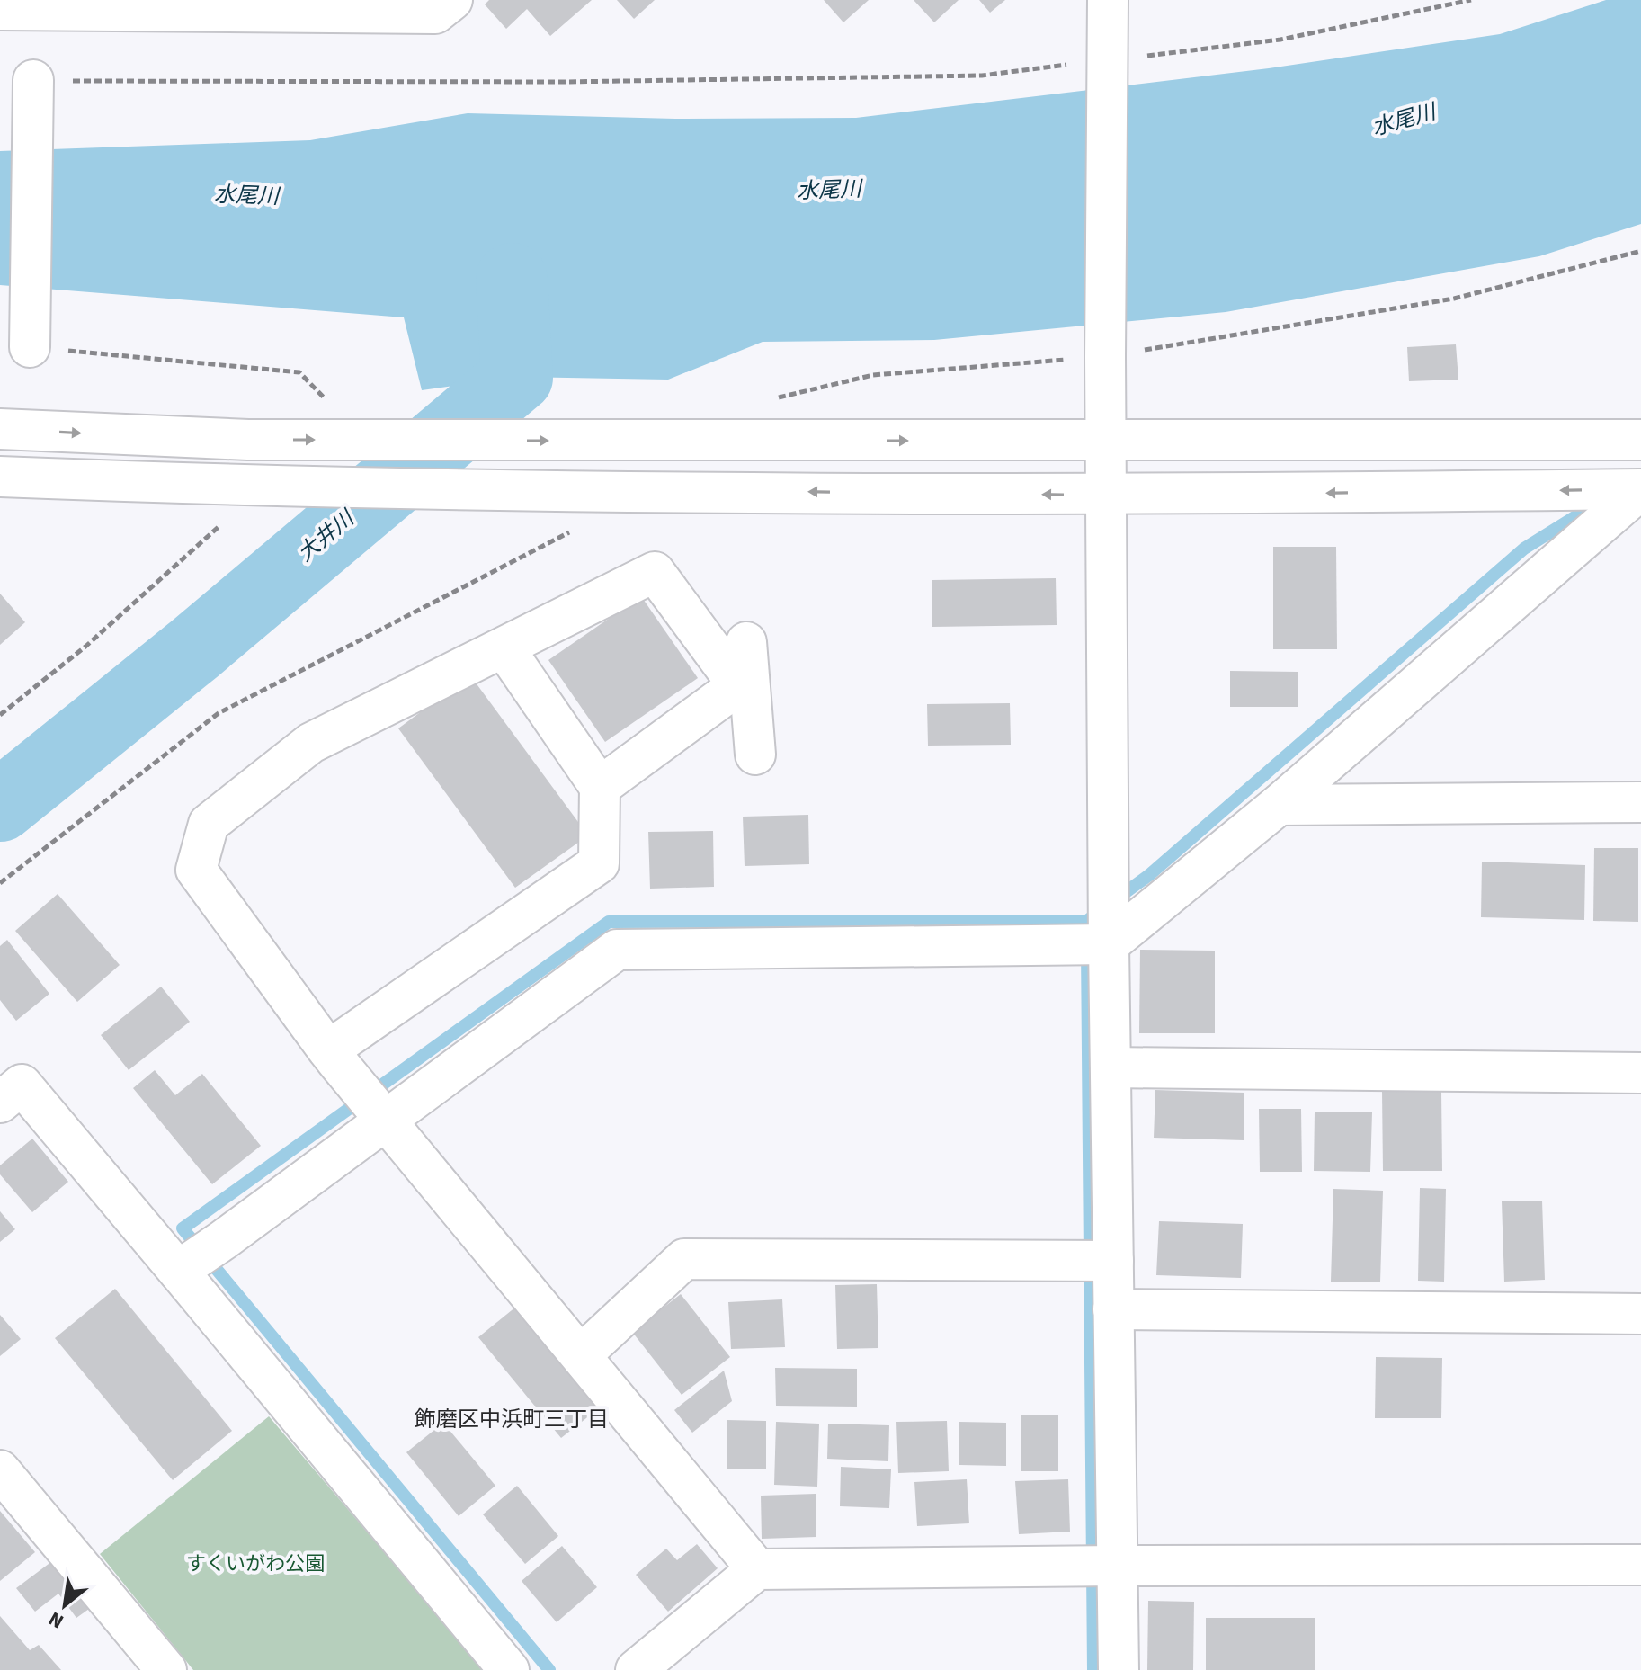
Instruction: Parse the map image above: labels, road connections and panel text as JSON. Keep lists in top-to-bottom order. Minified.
{"districts":["飾磨区中浜町三丁目"],"water":["水尾川","大井川"],"parks":["すくいがわ公園"],"north":"bottom left"}
